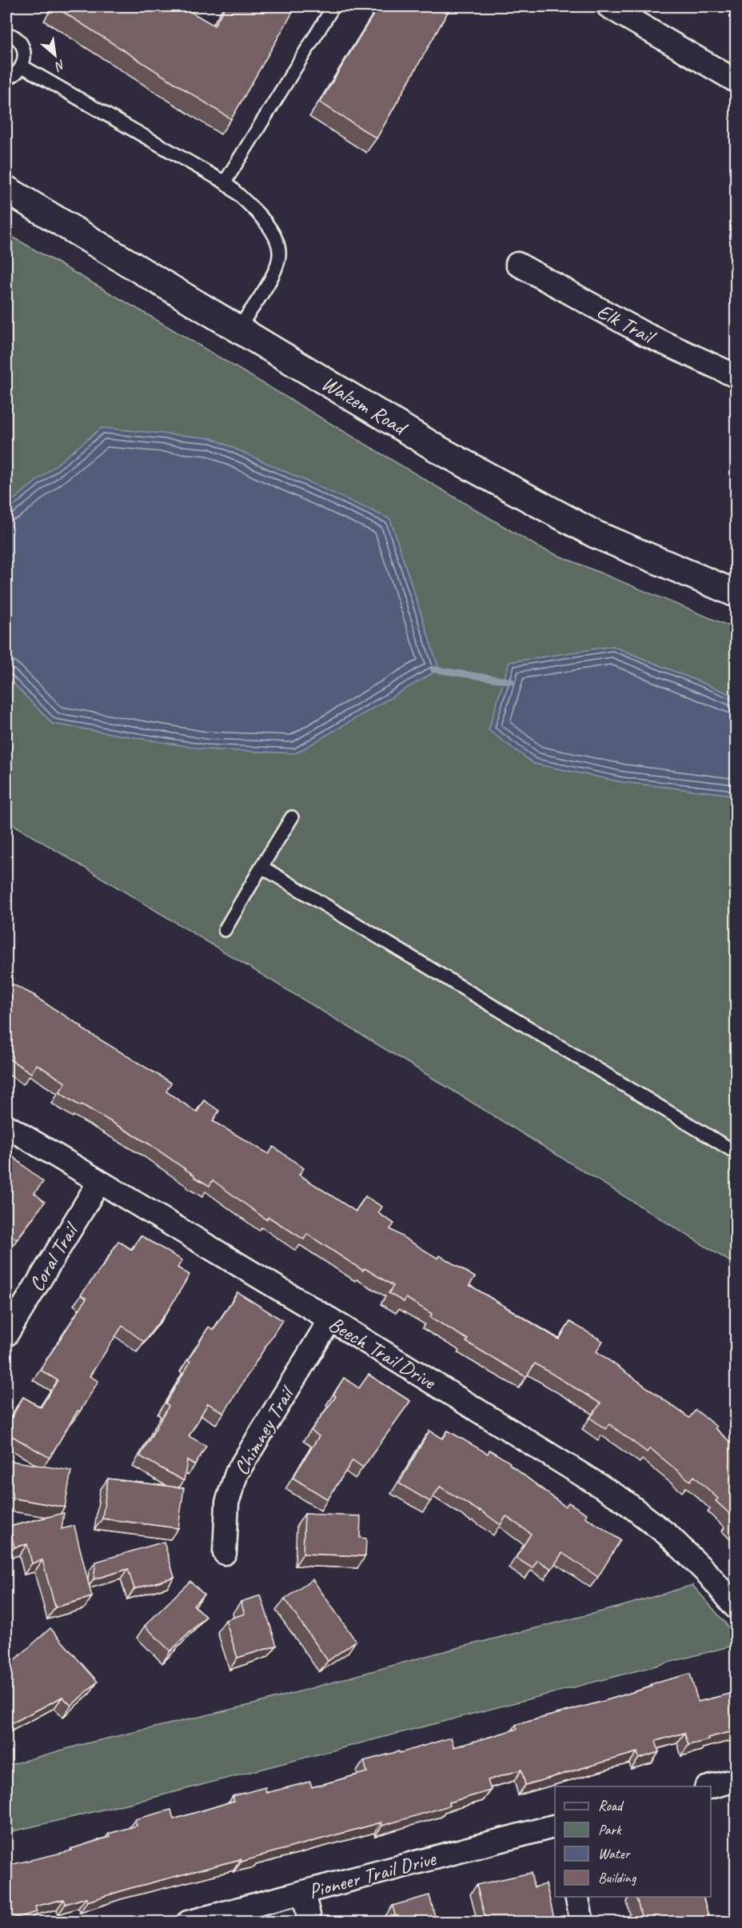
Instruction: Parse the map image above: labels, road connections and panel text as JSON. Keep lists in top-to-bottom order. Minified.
{"streets":{"main road":["Walzem Road"],"street":["Elk Trail","Coral Trail","Beech Trail Drive","Chimney Trail","Pioneer Trail Drive"]},"crossings":[["Coral Trail","Beech Trail Drive"],["Beech Trail Drive","Chimney Trail"]],"legend":["Road","Park","Water","Building"],"north":"bottom right"}
